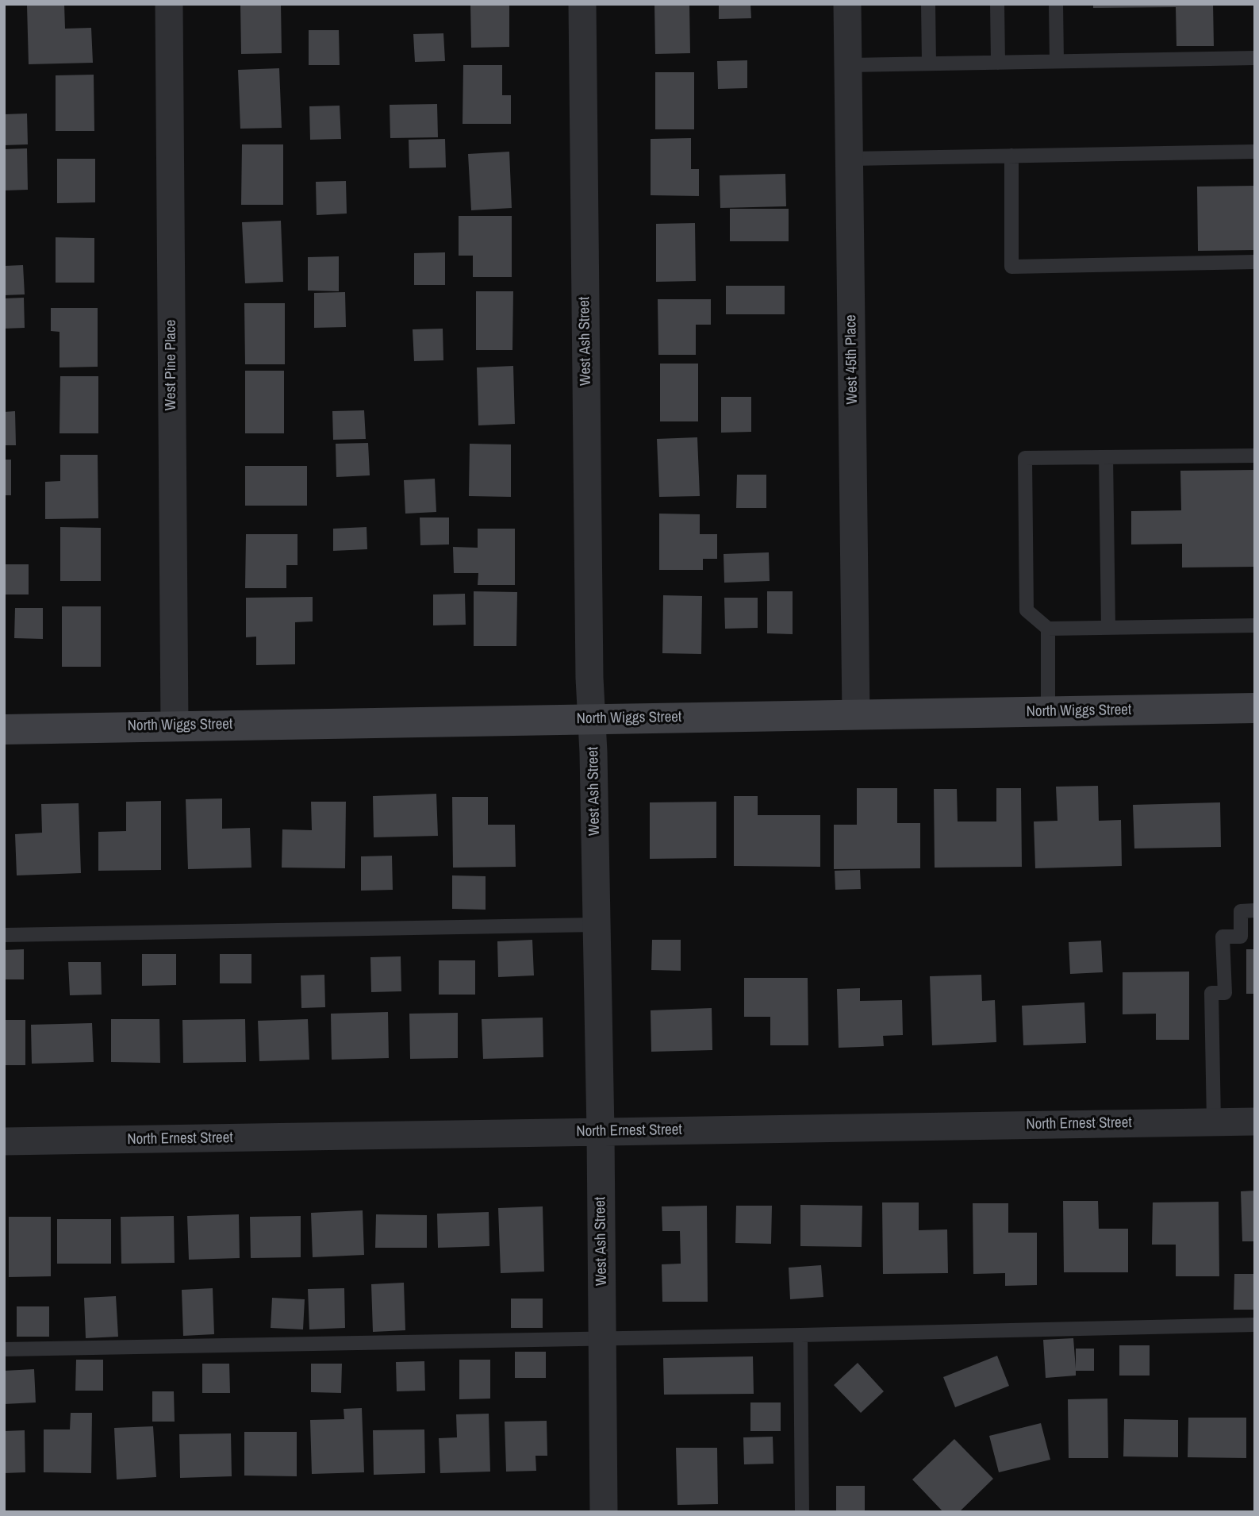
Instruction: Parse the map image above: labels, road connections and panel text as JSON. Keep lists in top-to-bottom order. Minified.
{"streets":{"street":["West Ash Street","West 45th Place","West Pine Place","North Wiggs Street","North Ernest Street"]},"crossings":[["West Ash Street","North Wiggs Street"],["West Ash Street","North Ernest Street"],["West 45th Place","North Wiggs Street"],["West Pine Place","North Wiggs Street"]]}
